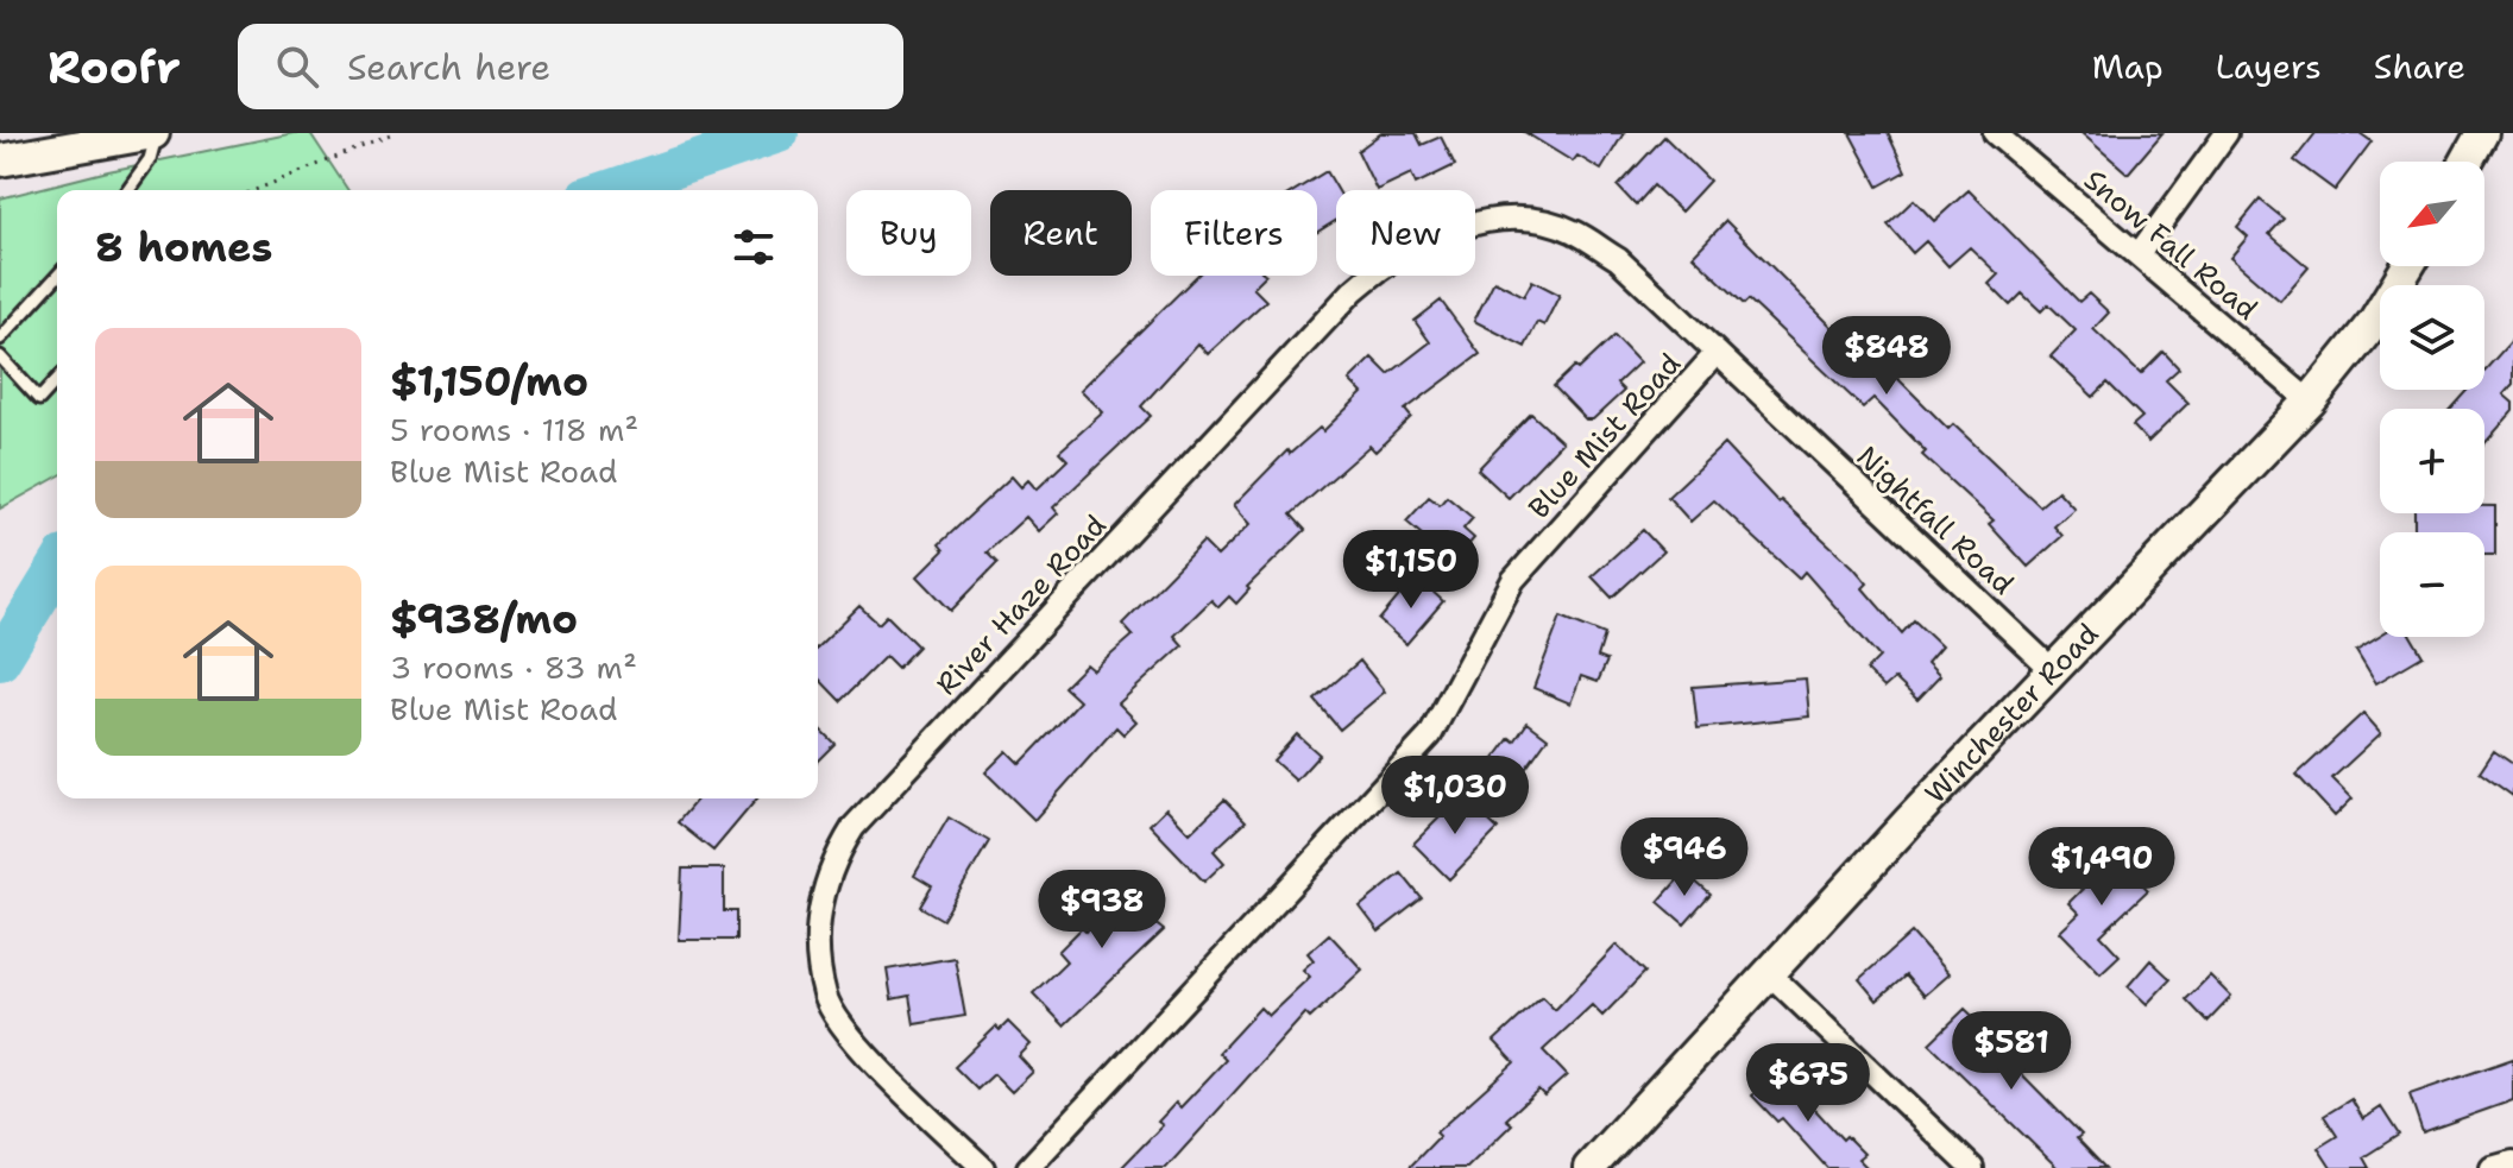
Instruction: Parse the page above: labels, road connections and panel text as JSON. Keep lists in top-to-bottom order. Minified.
{"streets":{"street":["Snow Fall Road","Blue Mist Road","Nightfall Road","River Haze Road","Winchester Road"]},"crossings":[["Snow Fall Road","Winchester Road"],["Blue Mist Road","Nightfall Road"],["Nightfall Road","River Haze Road"],["Nightfall Road","Winchester Road"]],"north":"bottom left","page":{"header":"Roofr","search":"Search here","nav":["Map","Layers","Share"],"map_buttons":["+","−"],"chip":["Buy","Rent","Filters","New"],"heading":"8 homes","list":[{"name":"$1,150/mo","note":"5 rooms · 118 m² · Blue Mist Road"},{"name":"$938/mo","note":"3 rooms · 83 m² · Blue Mist Road"}],"price":["$848","$1,150","$1,030","$946","$1,490","$938","$581","$675"]}}
